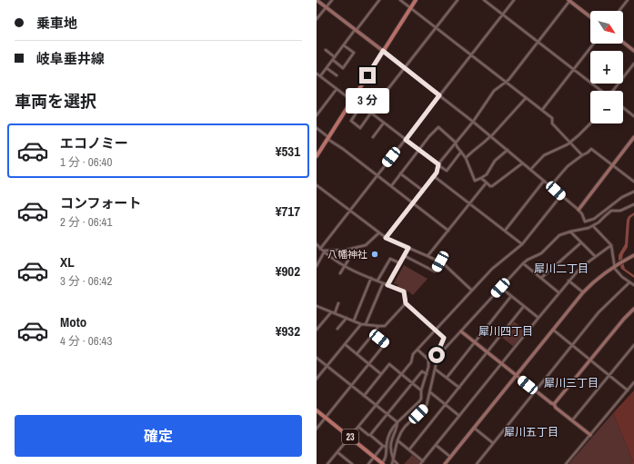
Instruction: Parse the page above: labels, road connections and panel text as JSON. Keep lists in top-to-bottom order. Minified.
{"streets":{"main road":["23"]},"districts":["犀川二丁目","犀川四丁目","犀川三丁目","犀川五丁目"],"places":["八幡神社"],"north":"bottom right","page":{"banner":["乗車地","岐阜垂井線"],"map_buttons":["+","−"],"heading":"車両を選択","bubble":"3 分","list":[{"name":"エコノミー","note":"1 分 · 06:40","value":"¥531"},{"name":"コンフォート","note":"2 分 · 06:41","value":"¥717"},{"name":"XL","note":"3 分 · 06:42","value":"¥902"},{"name":"Moto","note":"4 分 · 06:43","value":"¥932"}],"buttons":"確定"}}
